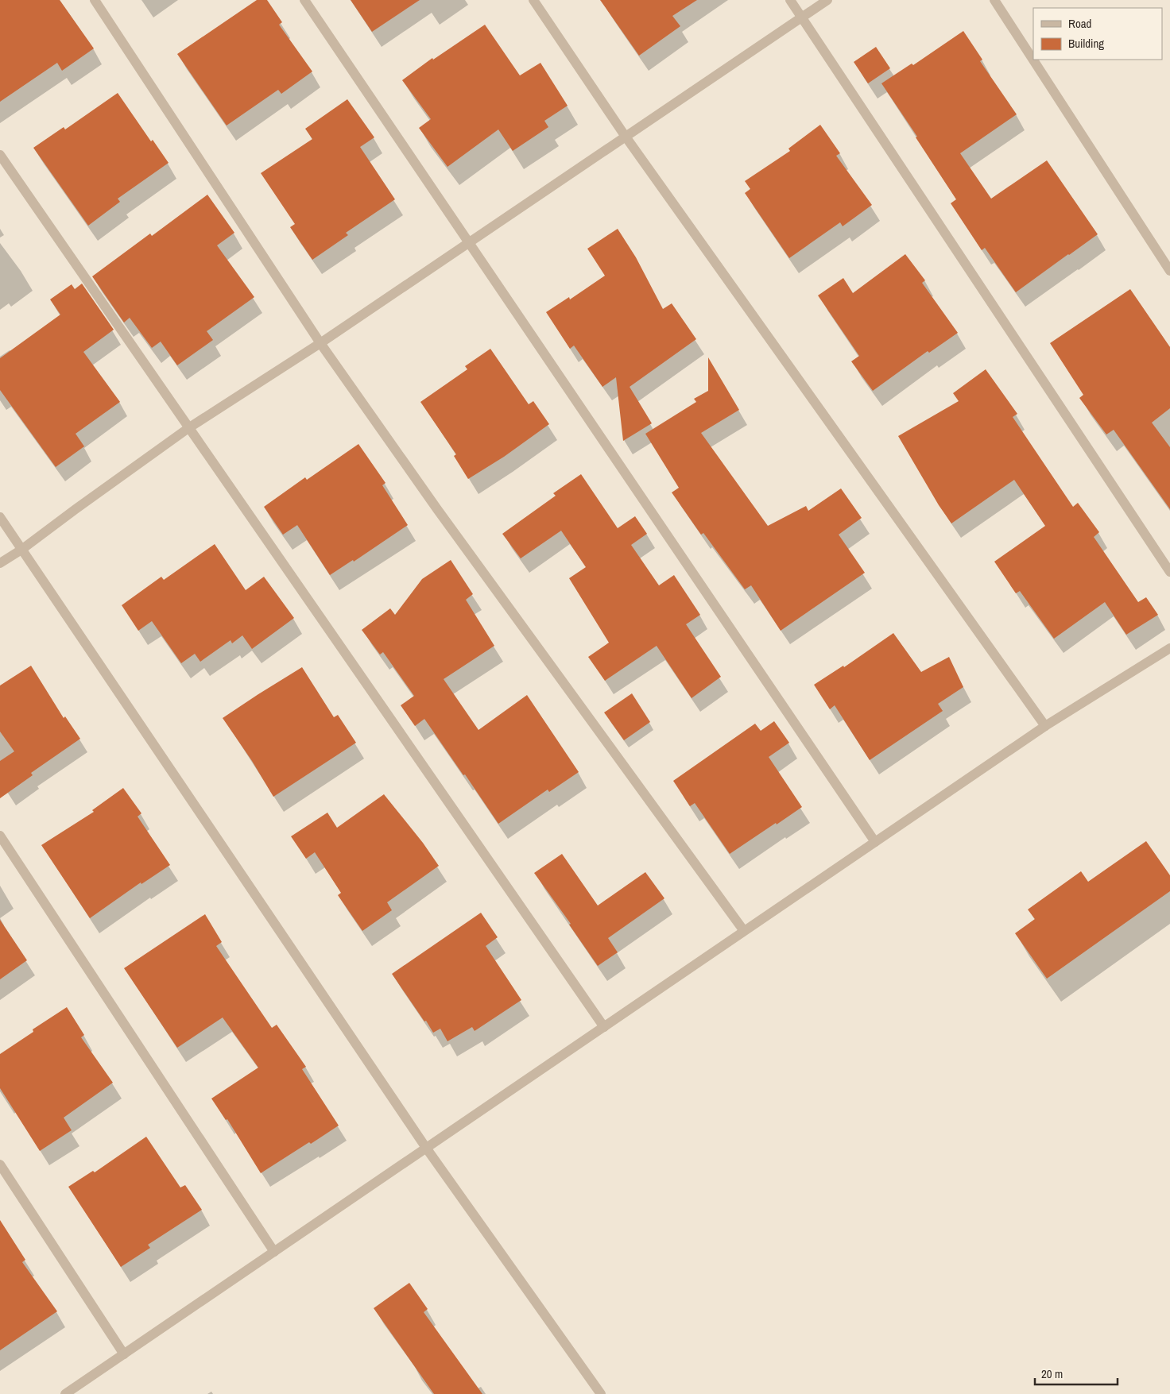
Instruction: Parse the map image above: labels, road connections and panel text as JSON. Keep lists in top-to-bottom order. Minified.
{"legend":["Road","Building"],"scale_bar":"20 m"}
